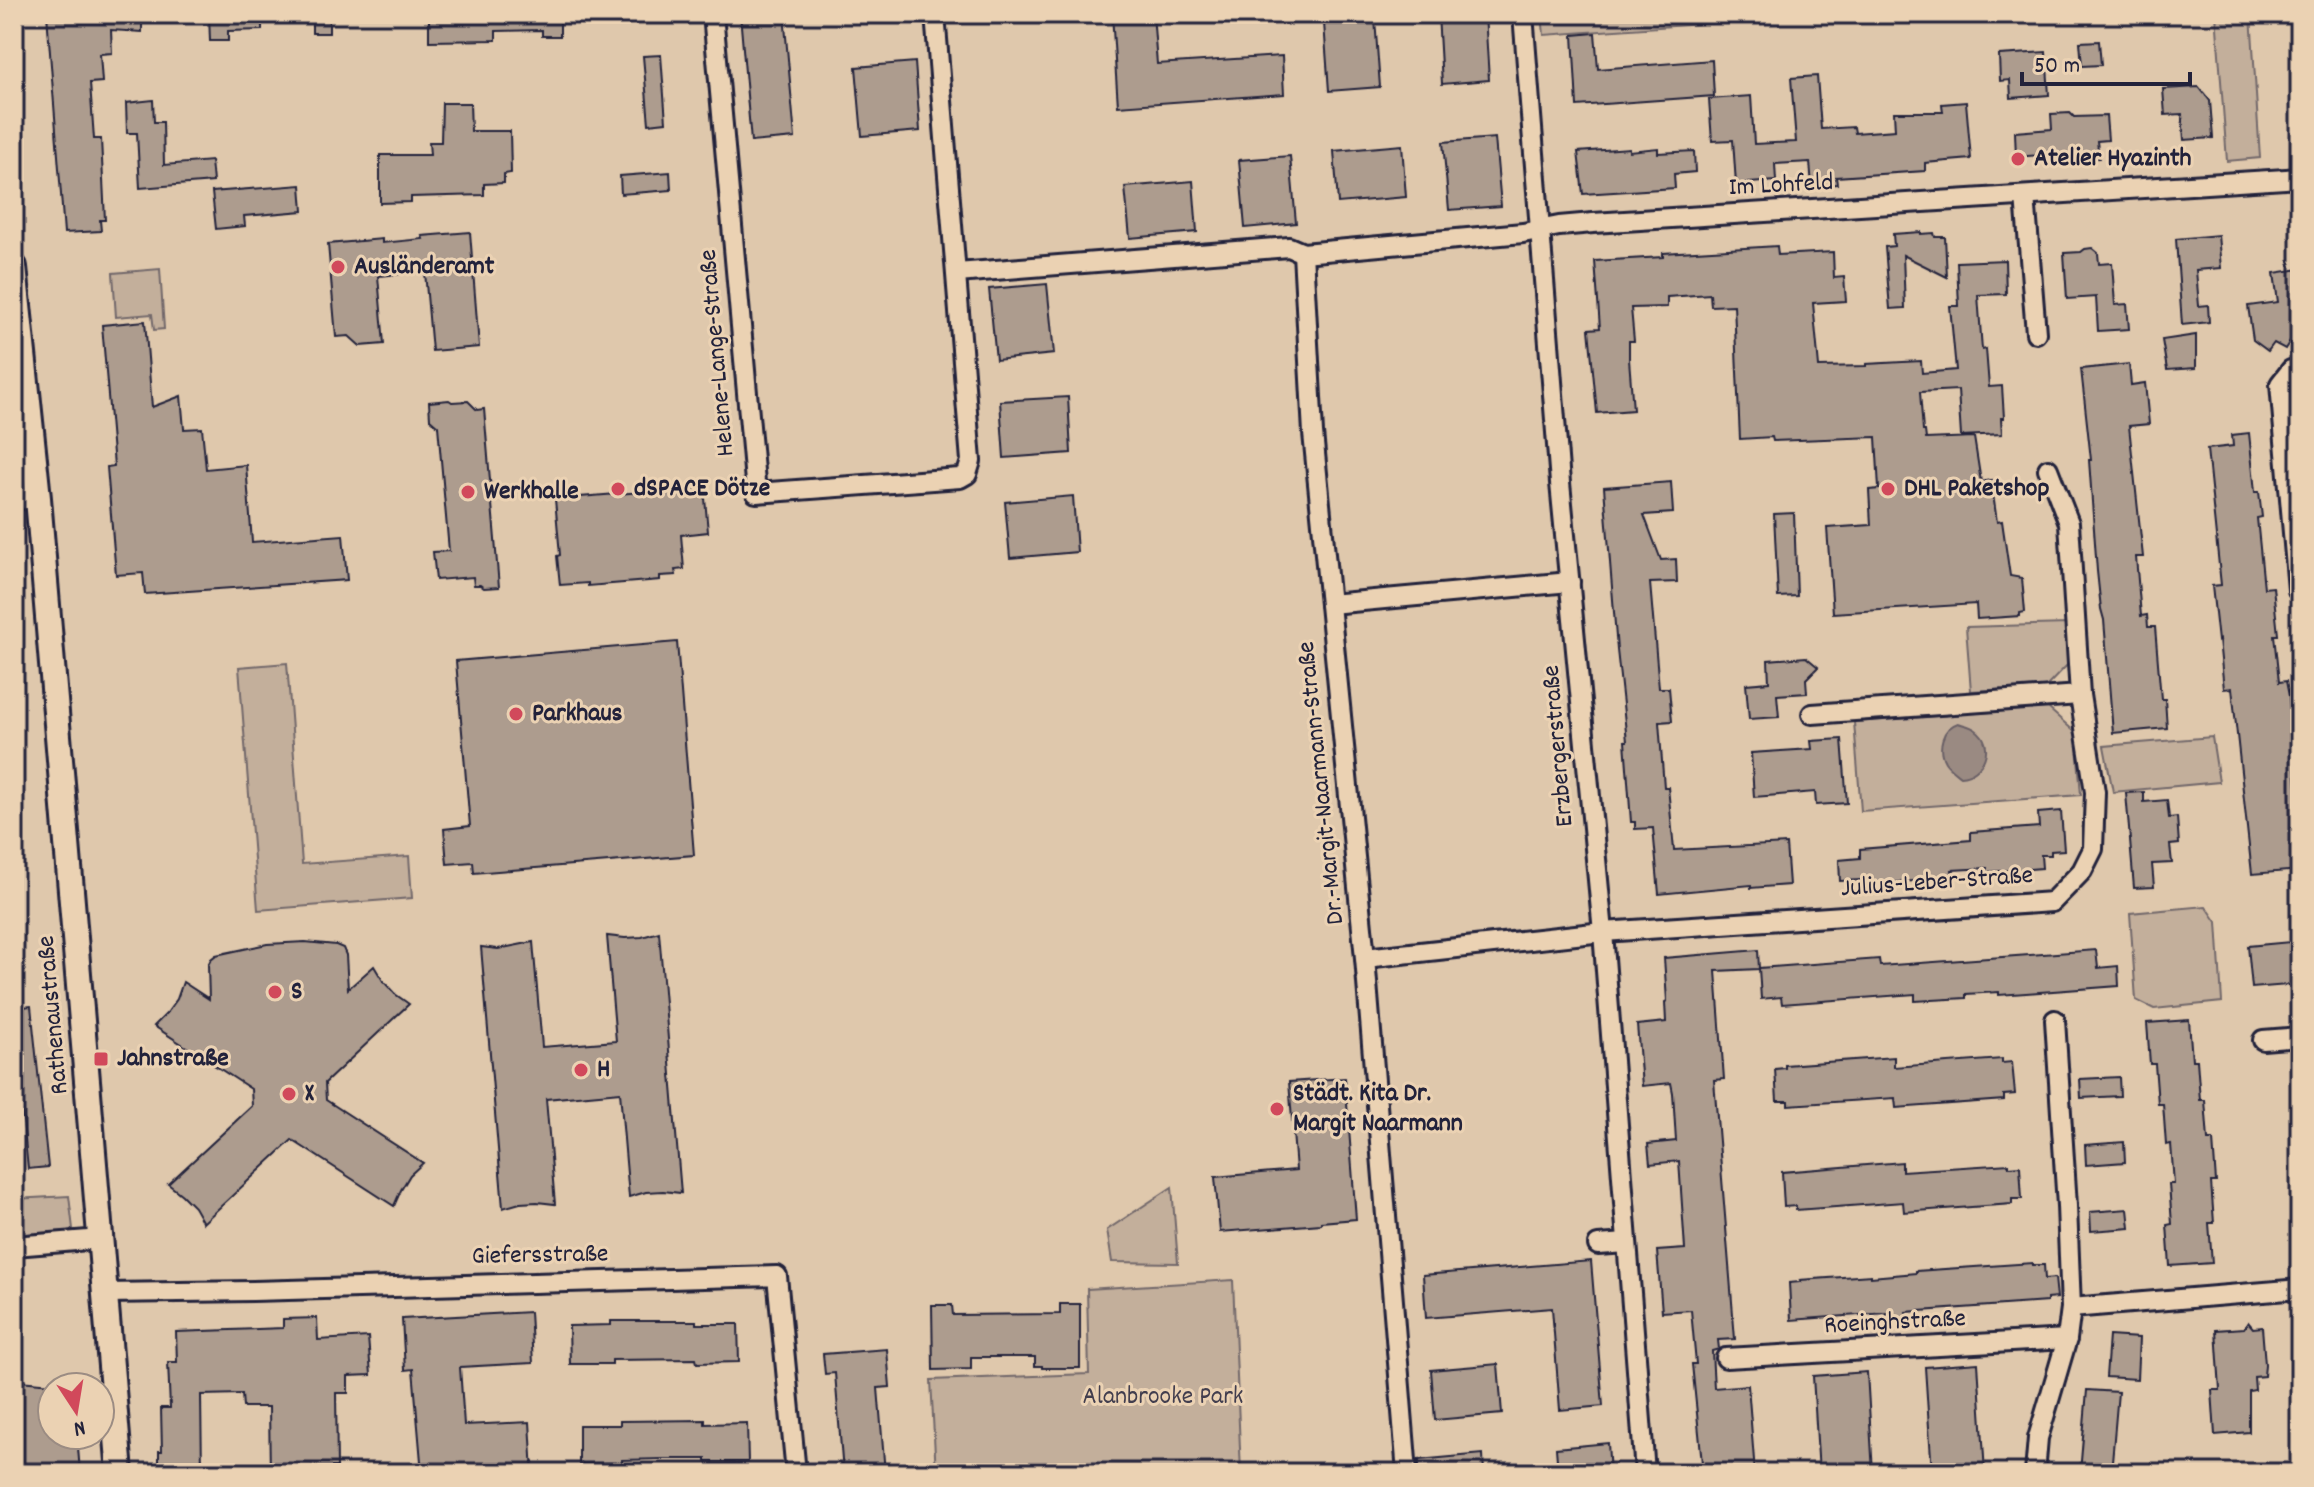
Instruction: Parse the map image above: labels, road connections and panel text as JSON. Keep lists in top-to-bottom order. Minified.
{"streets":{"street":["Im Lohfeld","Helene-Lange-Straße","Erzbergerstraße","Dr.-Margit-Naarmann-Straße","Julius-Leber-Straße","Rathenaustraße","Giefersstraße","Roeinghstraße"]},"crossings":[["Im Lohfeld","Erzbergerstraße"],["Erzbergerstraße","Dr.-Margit-Naarmann-Straße"],["Erzbergerstraße","Julius-Leber-Straße"],["Dr.-Margit-Naarmann-Straße","Julius-Leber-Straße"],["Rathenaustraße","Giefersstraße"]],"parks":["Alanbrooke Park"],"places":{"other":["Atelier Hyazinth","Ausländeramt","dSPACE Dötze","DHL Paketshop","Werkhalle","Parkhaus","S","H","X","Städt. Kita Dr. Margit Naarmann"],"transit":["Jahnstraße"]},"scale_bar":"50 m","north":"bottom"}
